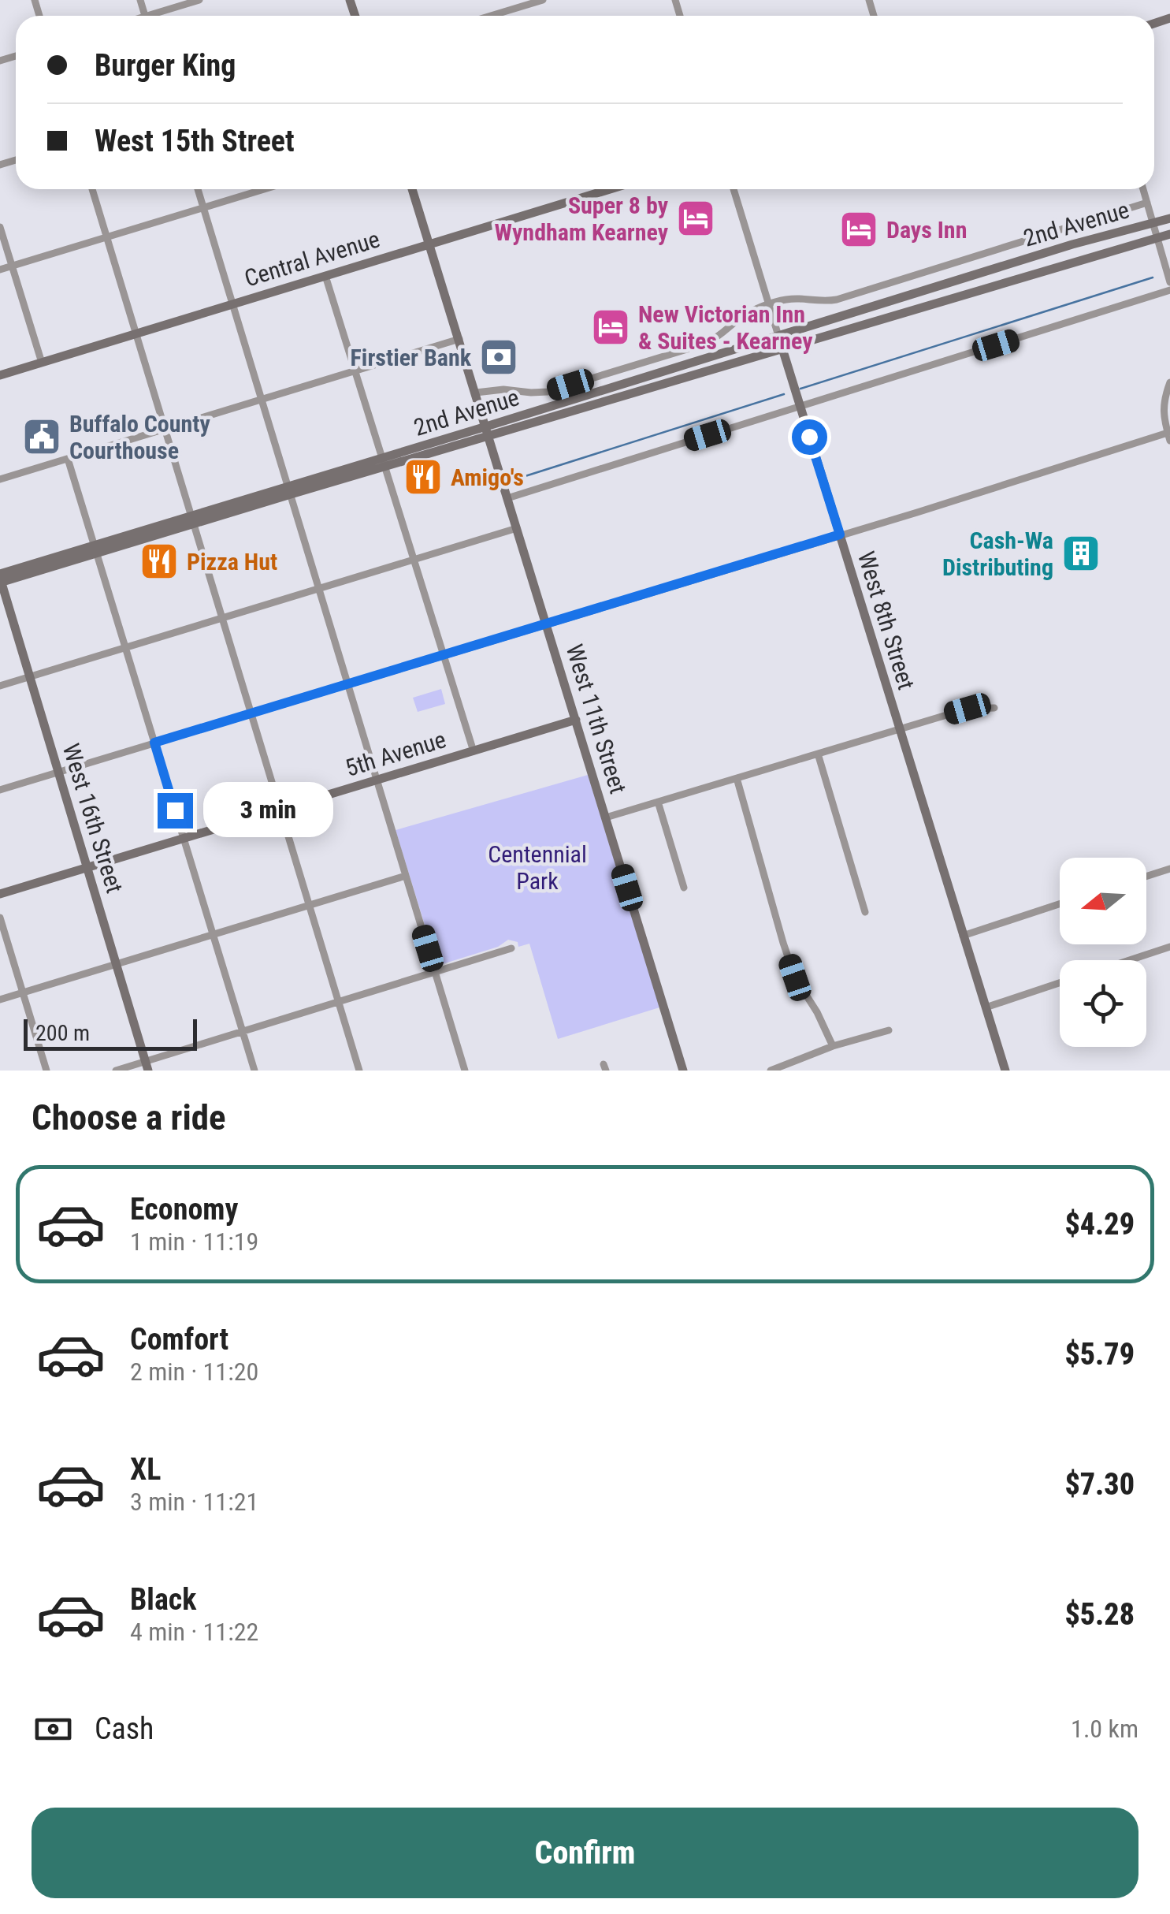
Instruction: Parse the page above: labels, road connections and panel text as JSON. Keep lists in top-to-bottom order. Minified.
{"streets":{"main road":["2nd Avenue","Central Avenue","West 8th Street","West 11th Street","5th Avenue","West 16th Street"]},"crossings":[["2nd Avenue","West 8th Street"],["2nd Avenue","West 11th Street"],["2nd Avenue","West 16th Street"],["Central Avenue","West 11th Street"],["West 11th Street","5th Avenue"],["5th Avenue","West 16th Street"]],"parks":["Centennial Park"],"places":{"hotel":["Super 8 by Wyndham Kearney","Days Inn","New Victorian Inn & Suites - Kearney"],"bank":["Firstier Bank"],"public building":["Buffalo County Courthouse"],"restaurant":["Amigo's","Pizza Hut"],"building":["Cash-Wa Distributing"]},"scale_bar":"200 m","north":"left","page":{"banner":["Burger King","West 15th Street"],"bubble":"3 min","scale":"200 m","heading":"Choose a ride","list":[{"name":"Economy","note":"1 min · 11:19","value":"$4.29"},{"name":"Comfort","note":"2 min · 11:20","value":"$5.79"},{"name":"XL","note":"3 min · 11:21","value":"$7.30"},{"name":"Black","note":"4 min · 11:22","value":"$5.28"}],"pay":["Cash","1.0 km"],"buttons":"Confirm"}}
